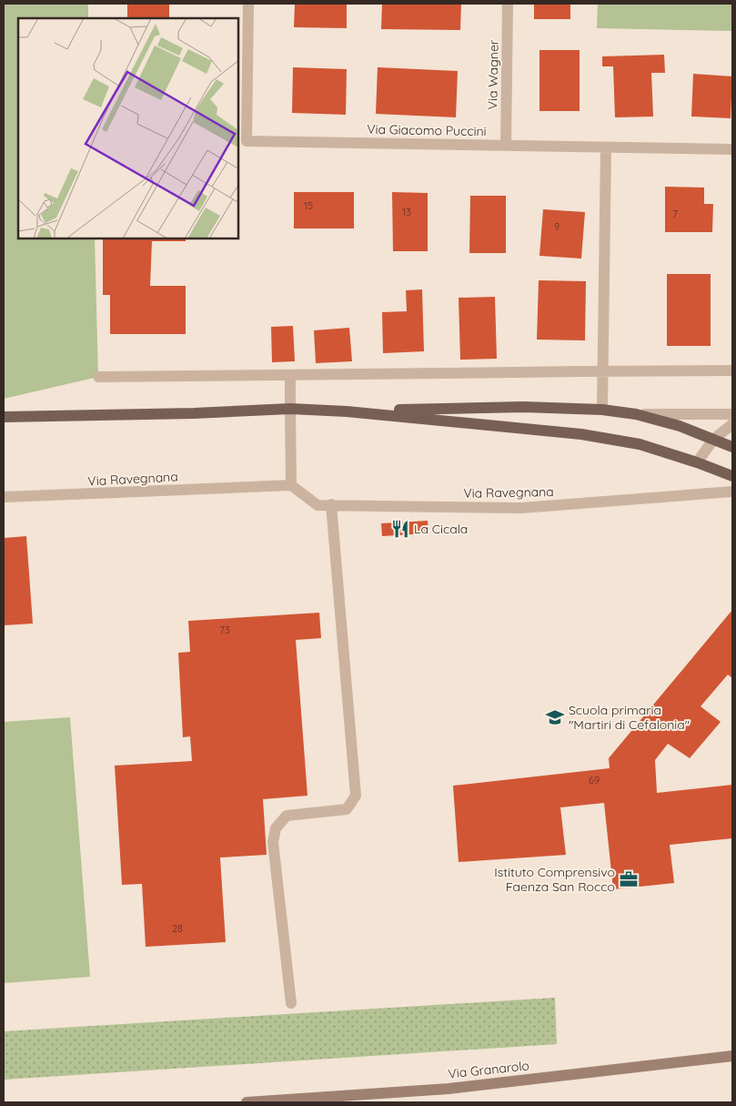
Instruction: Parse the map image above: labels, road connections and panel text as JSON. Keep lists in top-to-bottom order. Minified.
{"streets":{"main road":["Via Granarolo"],"street":["Via Wagner","Via Giacomo Puccini","Via Ravegnana"]},"crossings":[["Via Wagner","Via Giacomo Puccini"]],"places":{"restaurant":["La Cicala"],"school or university":["Scuola primaria \"Martiri di Cefalonia\""],"office":["Istituto Comprensivo Faenza San Rocco"]},"house_numbers":["15","13","7","9","73","69","28"]}
